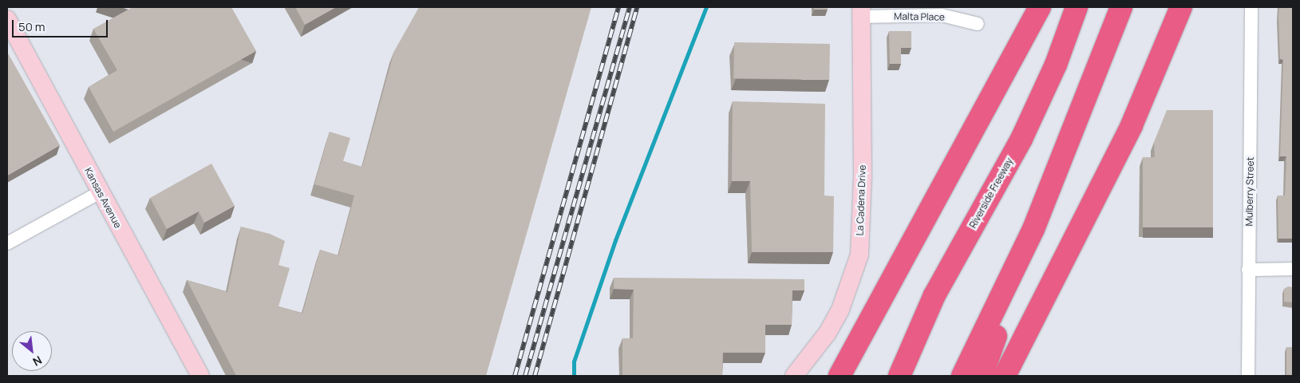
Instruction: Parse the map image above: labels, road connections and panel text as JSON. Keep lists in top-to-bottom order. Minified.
{"streets":{"highway":["Riverside Freeway"],"street":["Malta Place","Mulberry Street","Kansas Avenue","La Cadena Drive"]},"crossings":[["Malta Place","La Cadena Drive"]],"scale_bar":"50 m","north":"bottom right"}
